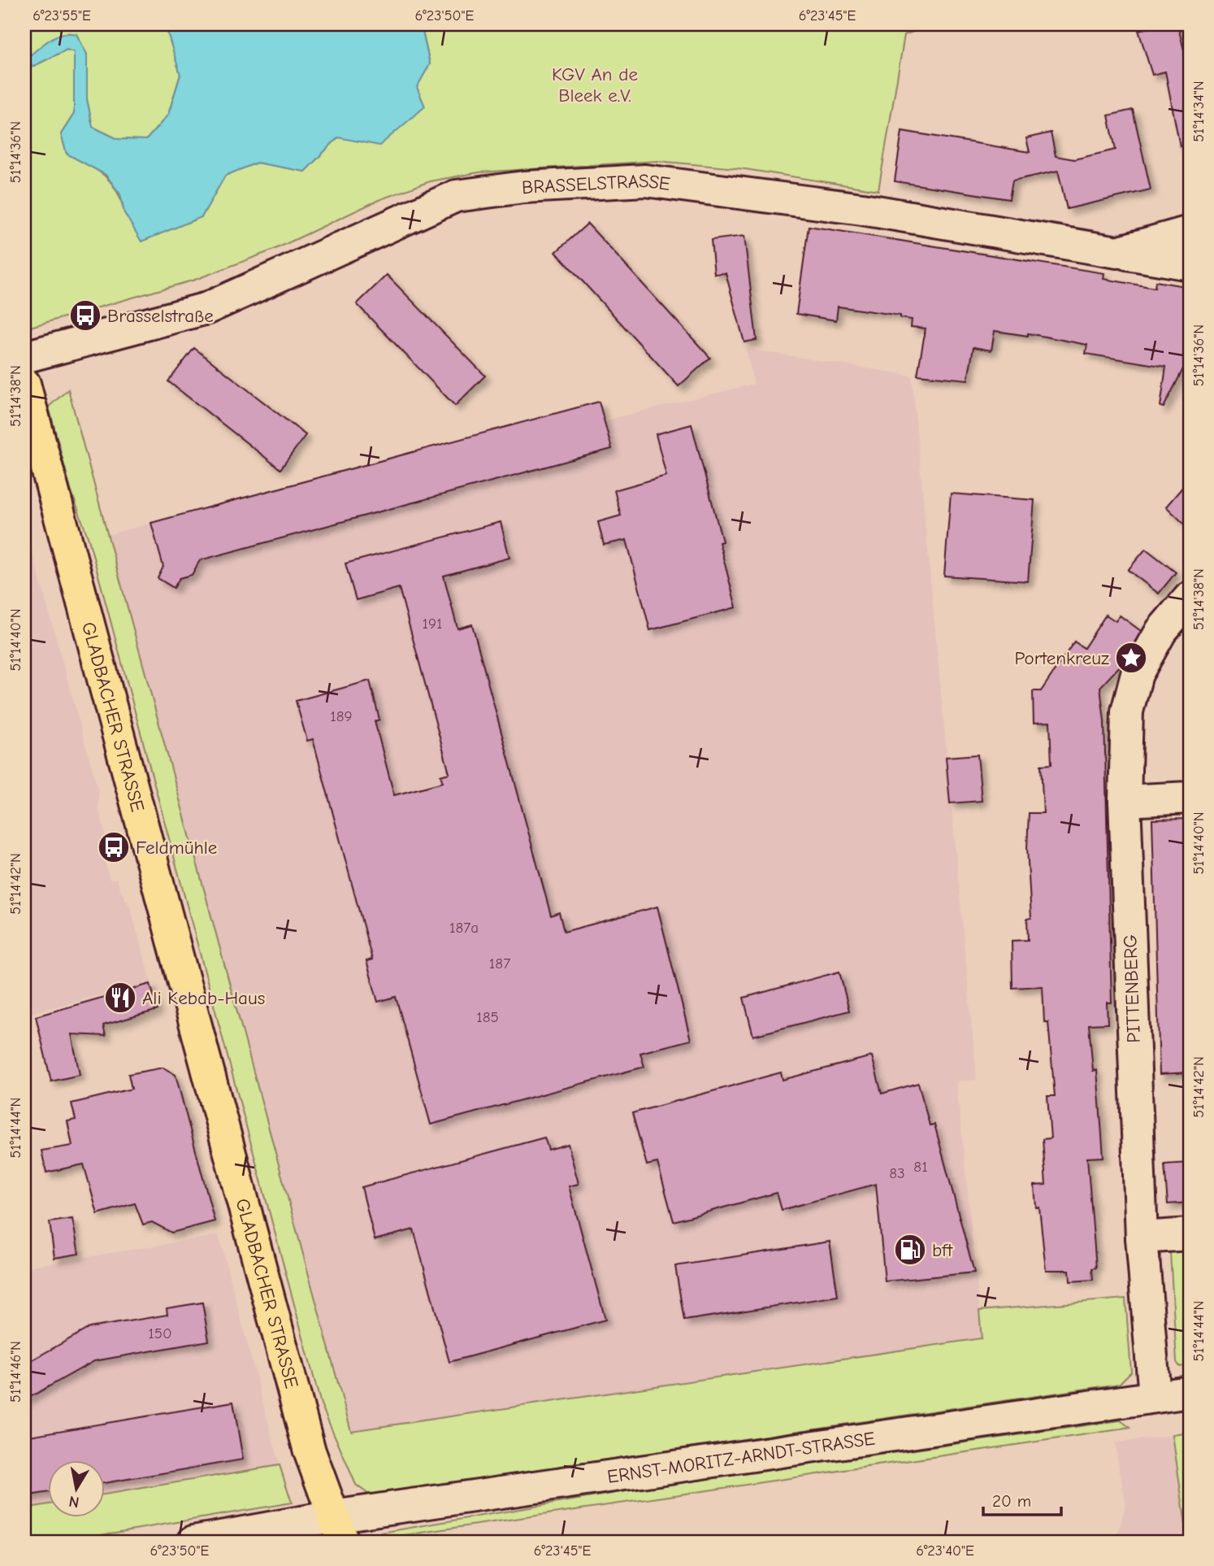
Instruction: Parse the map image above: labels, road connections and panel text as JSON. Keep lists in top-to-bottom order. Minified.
{"streets":{"main road":["GLADBACHER STRASSE"],"street":["BRASSELSTRASSE","PITTENBERG","ERNST-MORITZ-ARNDT-STRASSE"]},"crossings":[["GLADBACHER STRASSE","ERNST-MORITZ-ARNDT-STRASSE"],["PITTENBERG","ERNST-MORITZ-ARNDT-STRASSE"]],"parks":["KGV An de Bleek e.V."],"places":{"bus stop":["Brasselstraße","Feldmühle"],"place":["Portenkreuz"],"restaurant":["Ali Kebab-Haus"],"fuel station":["bft"]},"house_numbers":["191","189","187a","187","185","81","83","150"],"scale_bar":"20 m","north":"bottom","coordinates":["6°23'55\"E","6°23'50\"E","6°23'45\"E","51°14'34\"N","51°14'36\"N","51°14'38\"N","51°14'40\"N","51°14'42\"N","51°14'44\"N","51°14'46\"N","6°23'40\"E"]}
